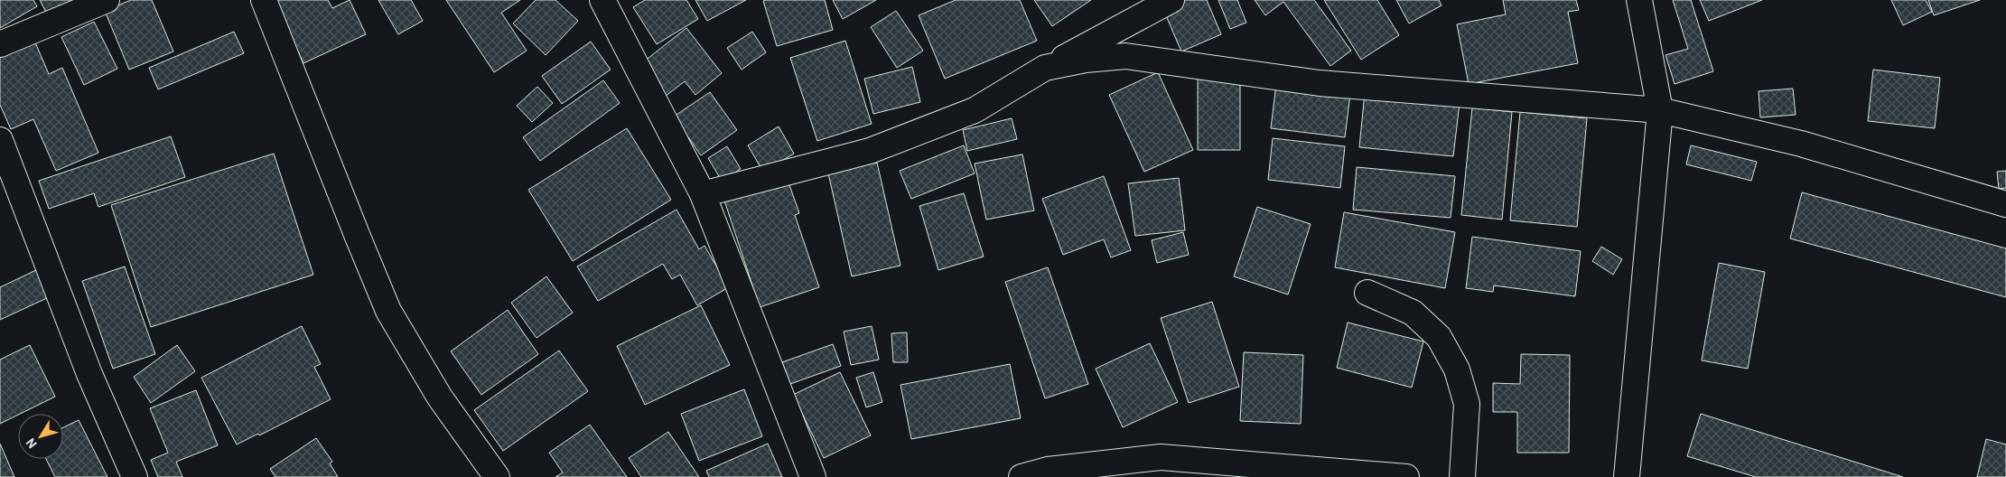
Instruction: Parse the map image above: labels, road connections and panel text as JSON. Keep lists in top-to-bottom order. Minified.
{"north":"bottom left"}
